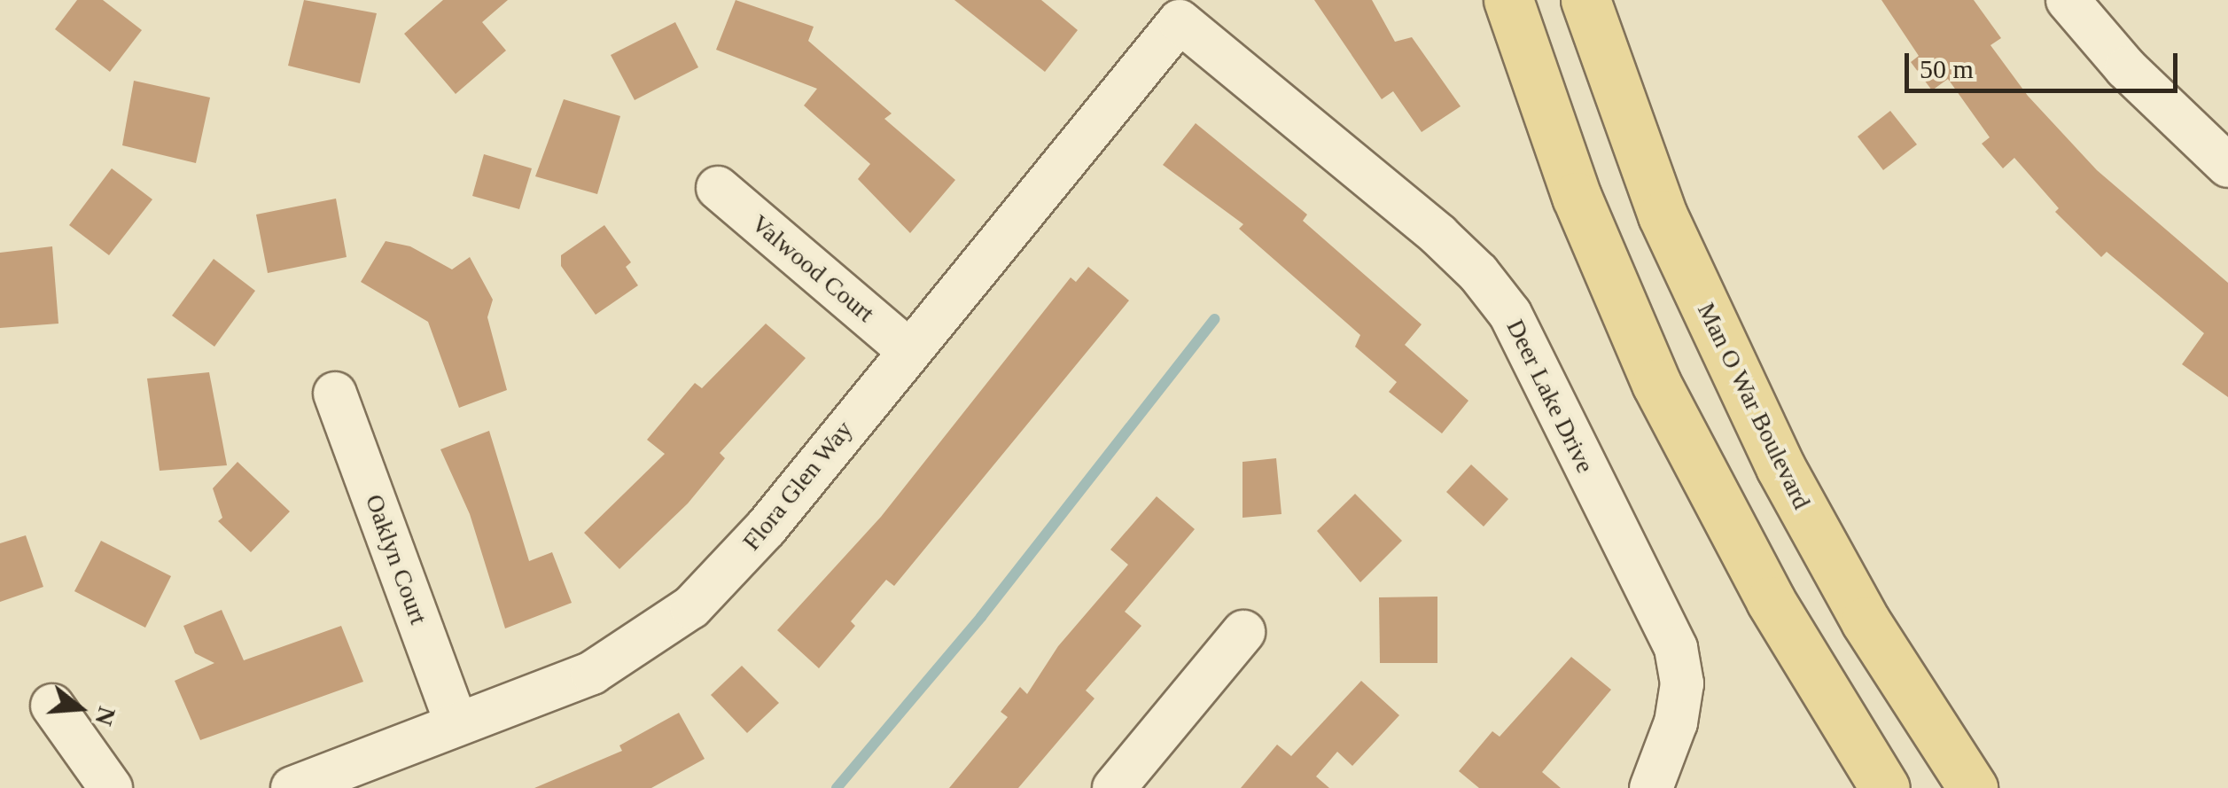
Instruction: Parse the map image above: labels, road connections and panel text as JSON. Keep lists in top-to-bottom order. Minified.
{"streets":{"main road":["Man O War Boulevard"],"street":["Valwood Court","Deer Lake Drive","Flora Glen Way","Oaklyn Court"]},"crossings":[["Valwood Court","Flora Glen Way"],["Deer Lake Drive","Flora Glen Way"],["Flora Glen Way","Oaklyn Court"]],"scale_bar":"50 m","north":"right"}
